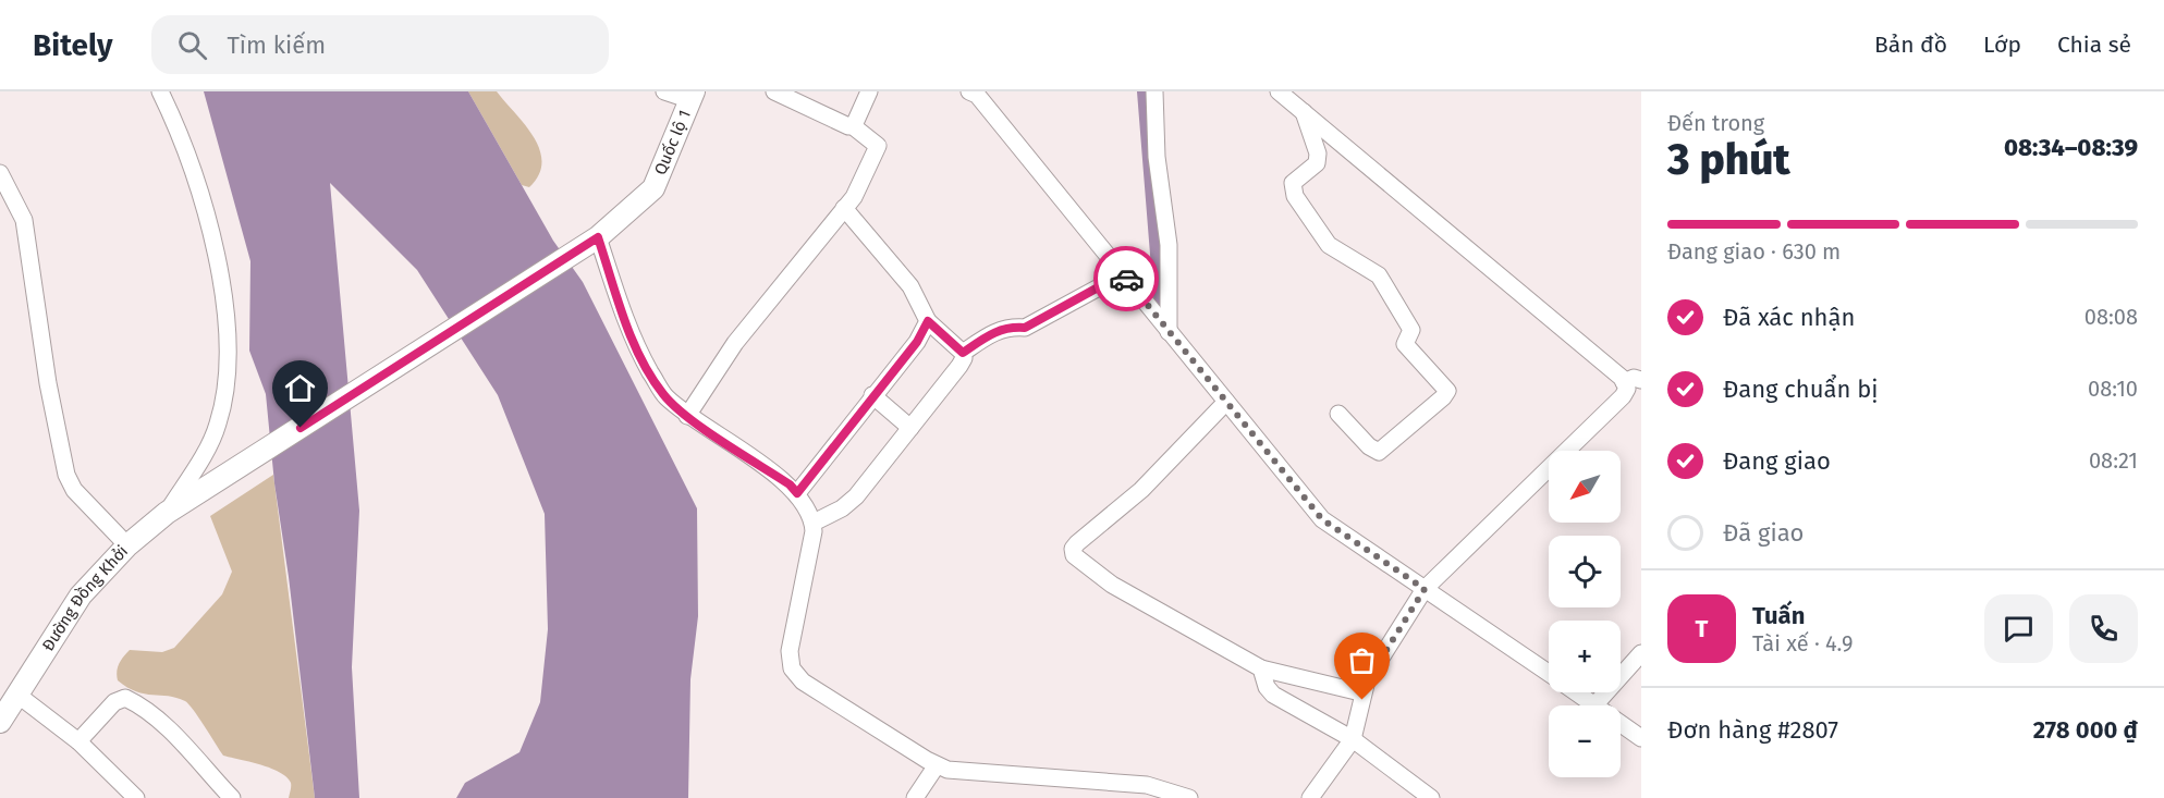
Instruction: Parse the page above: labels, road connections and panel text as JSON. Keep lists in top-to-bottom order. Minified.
{"streets":{"main road":["Quốc lộ 1","Đường Đồng Khởi"]},"crossings":[["Quốc lộ 1","Đường Đồng Khởi"]],"north":"bottom left","page":{"header":"Bitely","search":"Tìm kiếm","nav":["Bản đồ","Lớp","Chia sẻ"],"heading":["3 phút","Đến trong","08:34–08:39"],"panel":["Tuấn","Tài xế · 4.9","Đơn hàng #2807","278 000 ₫"],"bar":"Đang giao · 630 m","list":[["Đã xác nhận","08:08"],["Đang chuẩn bị","08:10"],["Đang giao","08:21"],"Đã giao"],"map_buttons":["+","−"],"round":"T"}}
